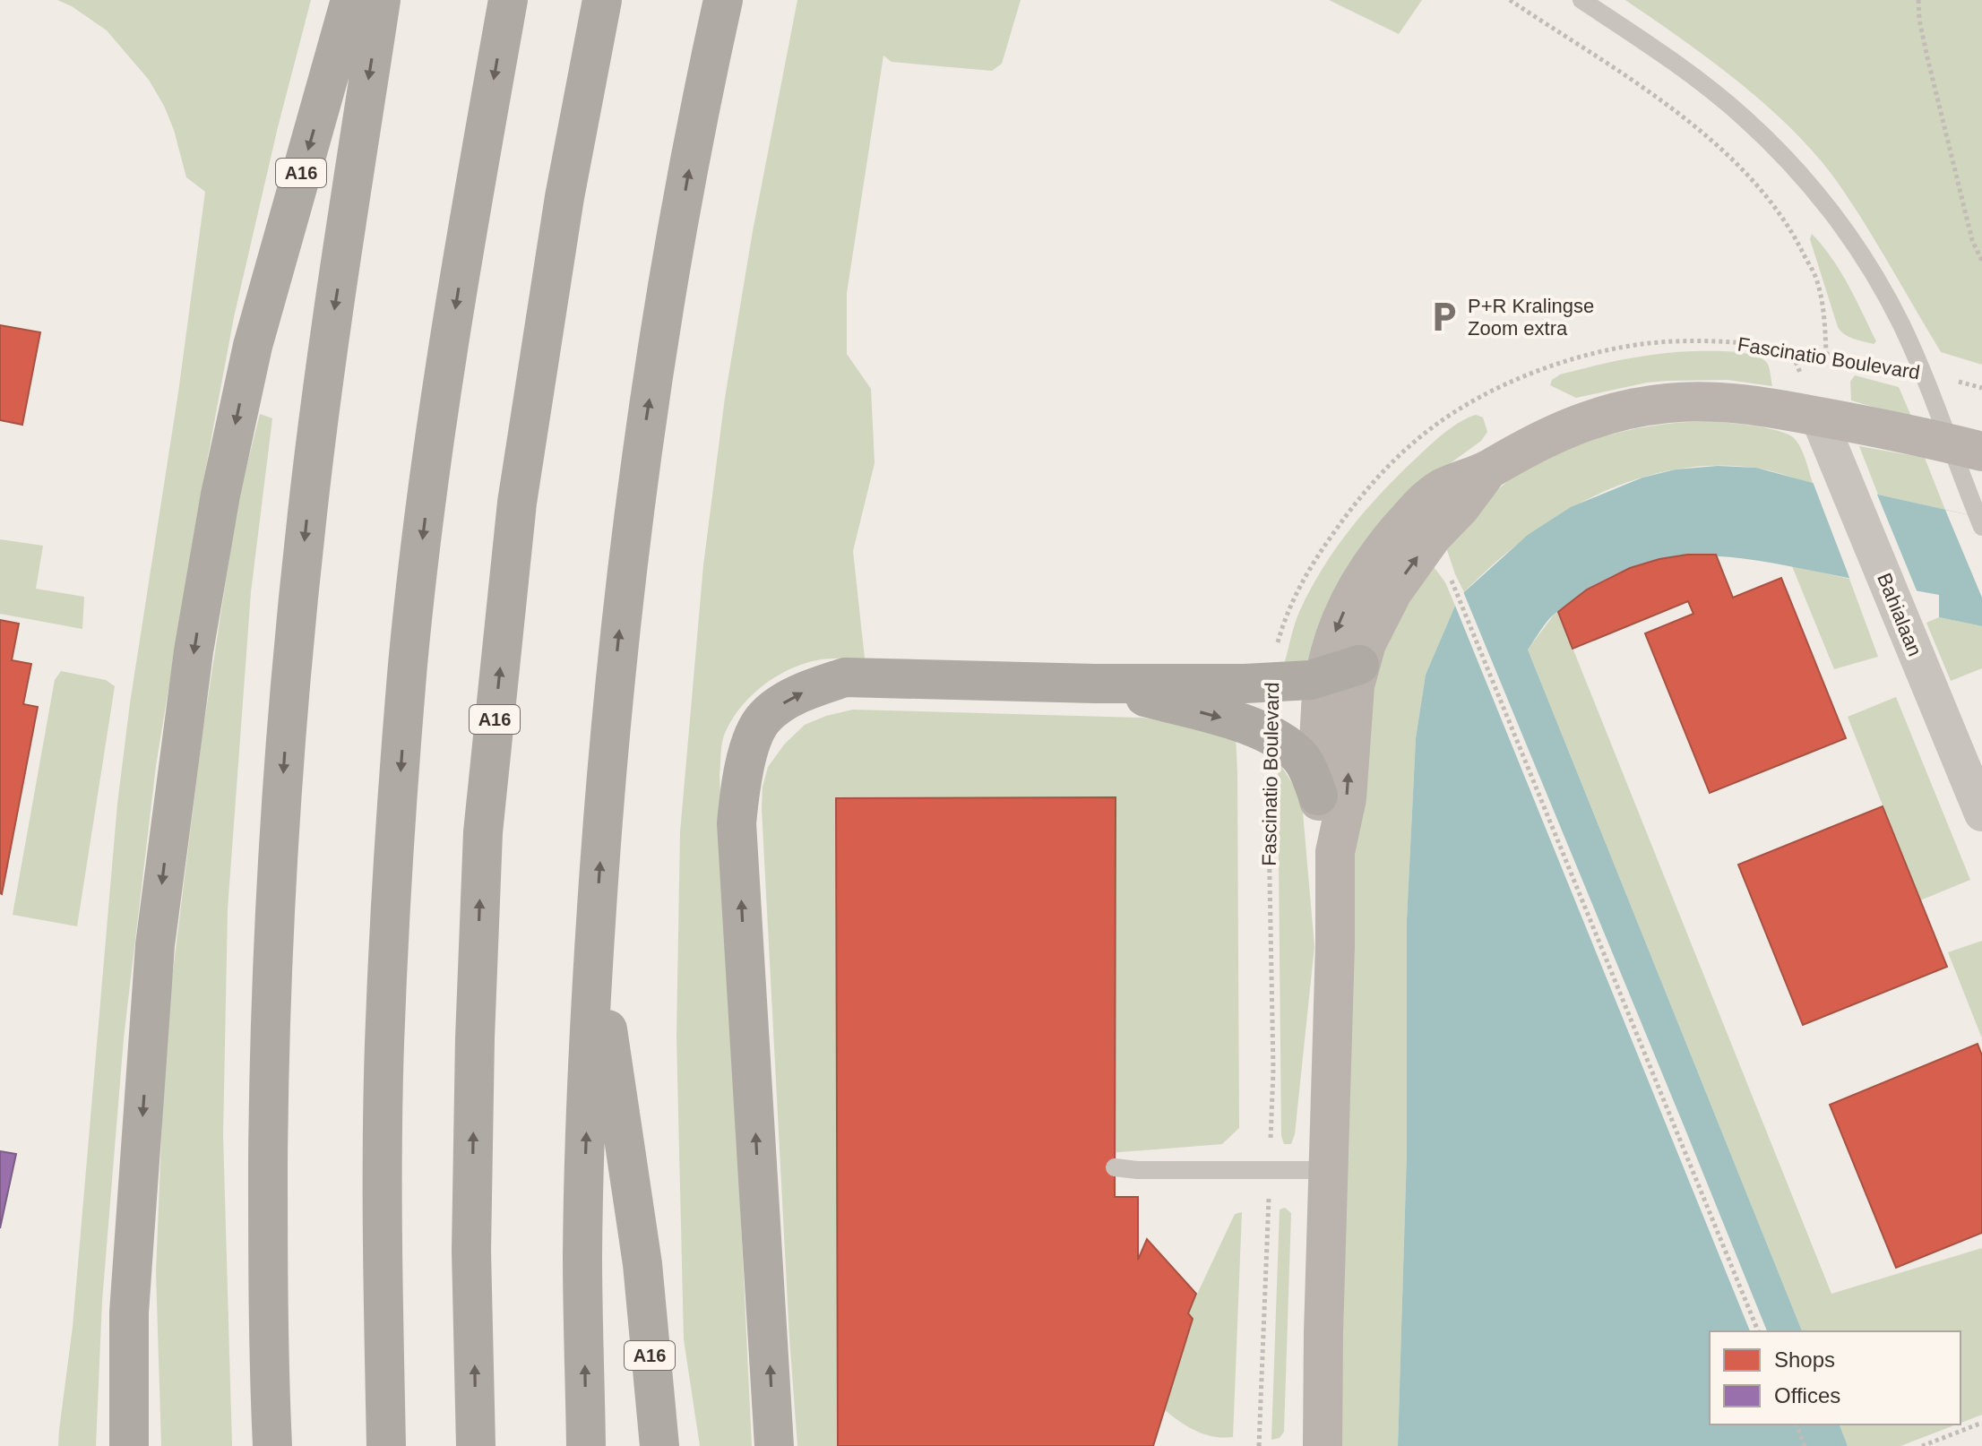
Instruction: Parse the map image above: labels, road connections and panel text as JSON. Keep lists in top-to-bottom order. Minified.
{"streets":{"highway":["A16"],"street":["Bahialaan"],"path":["Fascinatio Boulevard"]},"places":{"parking":["P+R Kralingse Zoom extra"]},"legend":["Shops","Offices"]}
